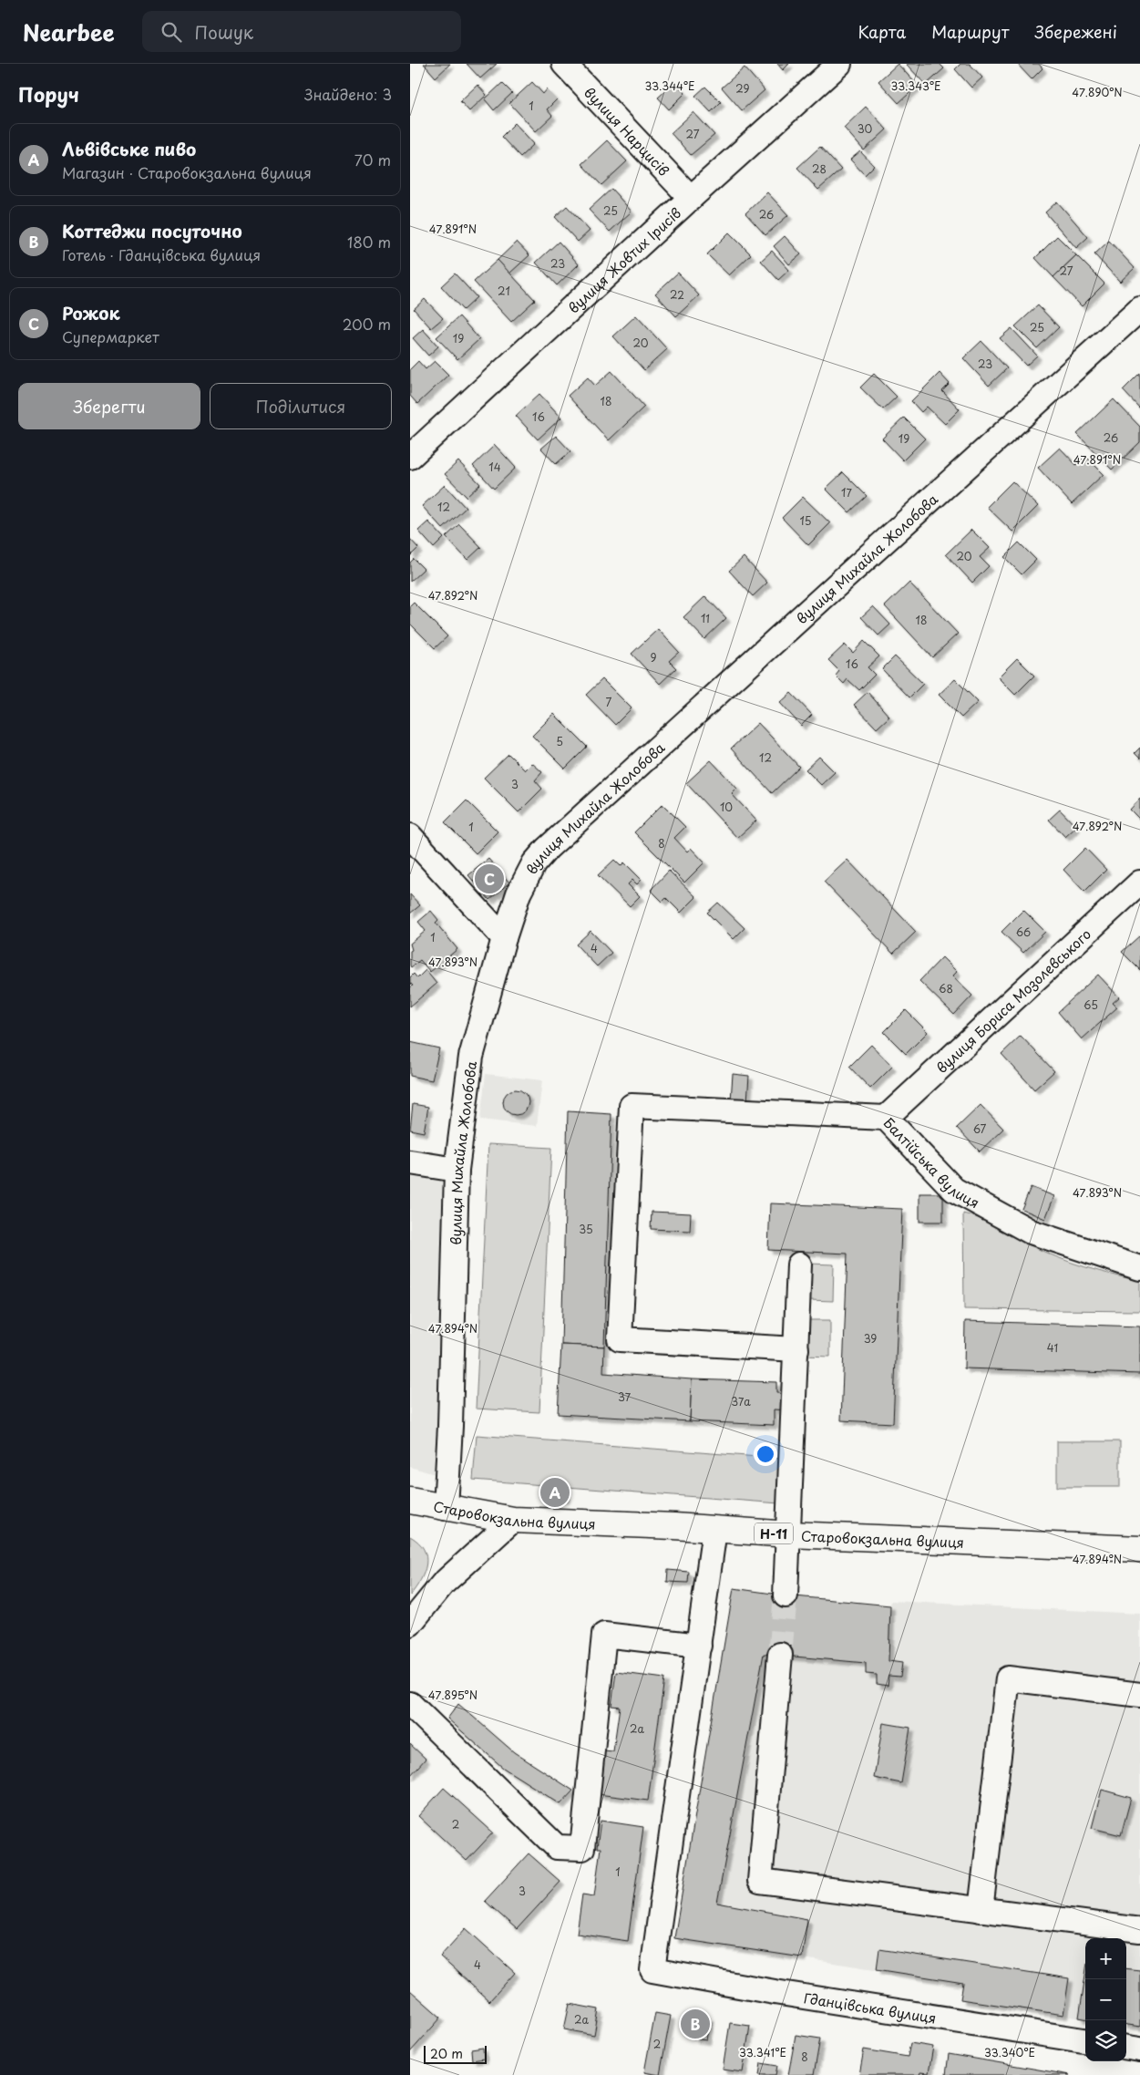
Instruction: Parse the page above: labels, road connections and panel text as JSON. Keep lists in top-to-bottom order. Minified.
{"streets":{"main road":["Старовокзальна вулиця","Н-11"],"street":["вулиця Нарцисів","вулиця Жовтих Ірисів","вулиця Михайла Жолобова","вулиця Бориса Мозолевського","Балтійська вулиця","Гданцівська вулиця"]},"crossings":[["вулиця Нарцисів","вулиця Жовтих Ірисів"],["вулиця Михайла Жолобова","Старовокзальна вулиця"],["вулиця Бориса Мозолевського","Балтійська вулиця"]],"house_numbers":["29","1","30","27","28","25","26","23","27","21","22","25","19","20","23","18","16","26","19","14","17","12","15","20","11","18","9","16","7","5","12","3","10","1","8","66","1","4","68","65","67","35","39","41","37","37а","2а","2","1","3","4","2а","2","8"],"scale_bar":"20 m","page":{"header":"Nearbee","search":"Пошук","nav":["Карта","Маршрут","Збережені"],"heading":["Поруч","Знайдено: 3"],"list":[{"mark":"A","name":"Львівське пиво","note":"Магазин · Старовокзальна вулиця","value":"70 m"},{"mark":"B","name":"Коттеджи посуточно","note":"Готель · Гданцівська вулиця","value":"180 m"},{"mark":"C","name":"Рожок","note":"Супермаркет","value":"200 m"}],"buttons":["Зберегти","Поділитися"],"pins":["C","A","B"],"map_buttons":["+","−"],"scale":"20 m"},"coordinates":["33.344°E","33.343°E","47.890°N","47.891°N","47.892°N","47.893°N","47.894°N","47.895°N","33.341°E","33.340°E"]}
